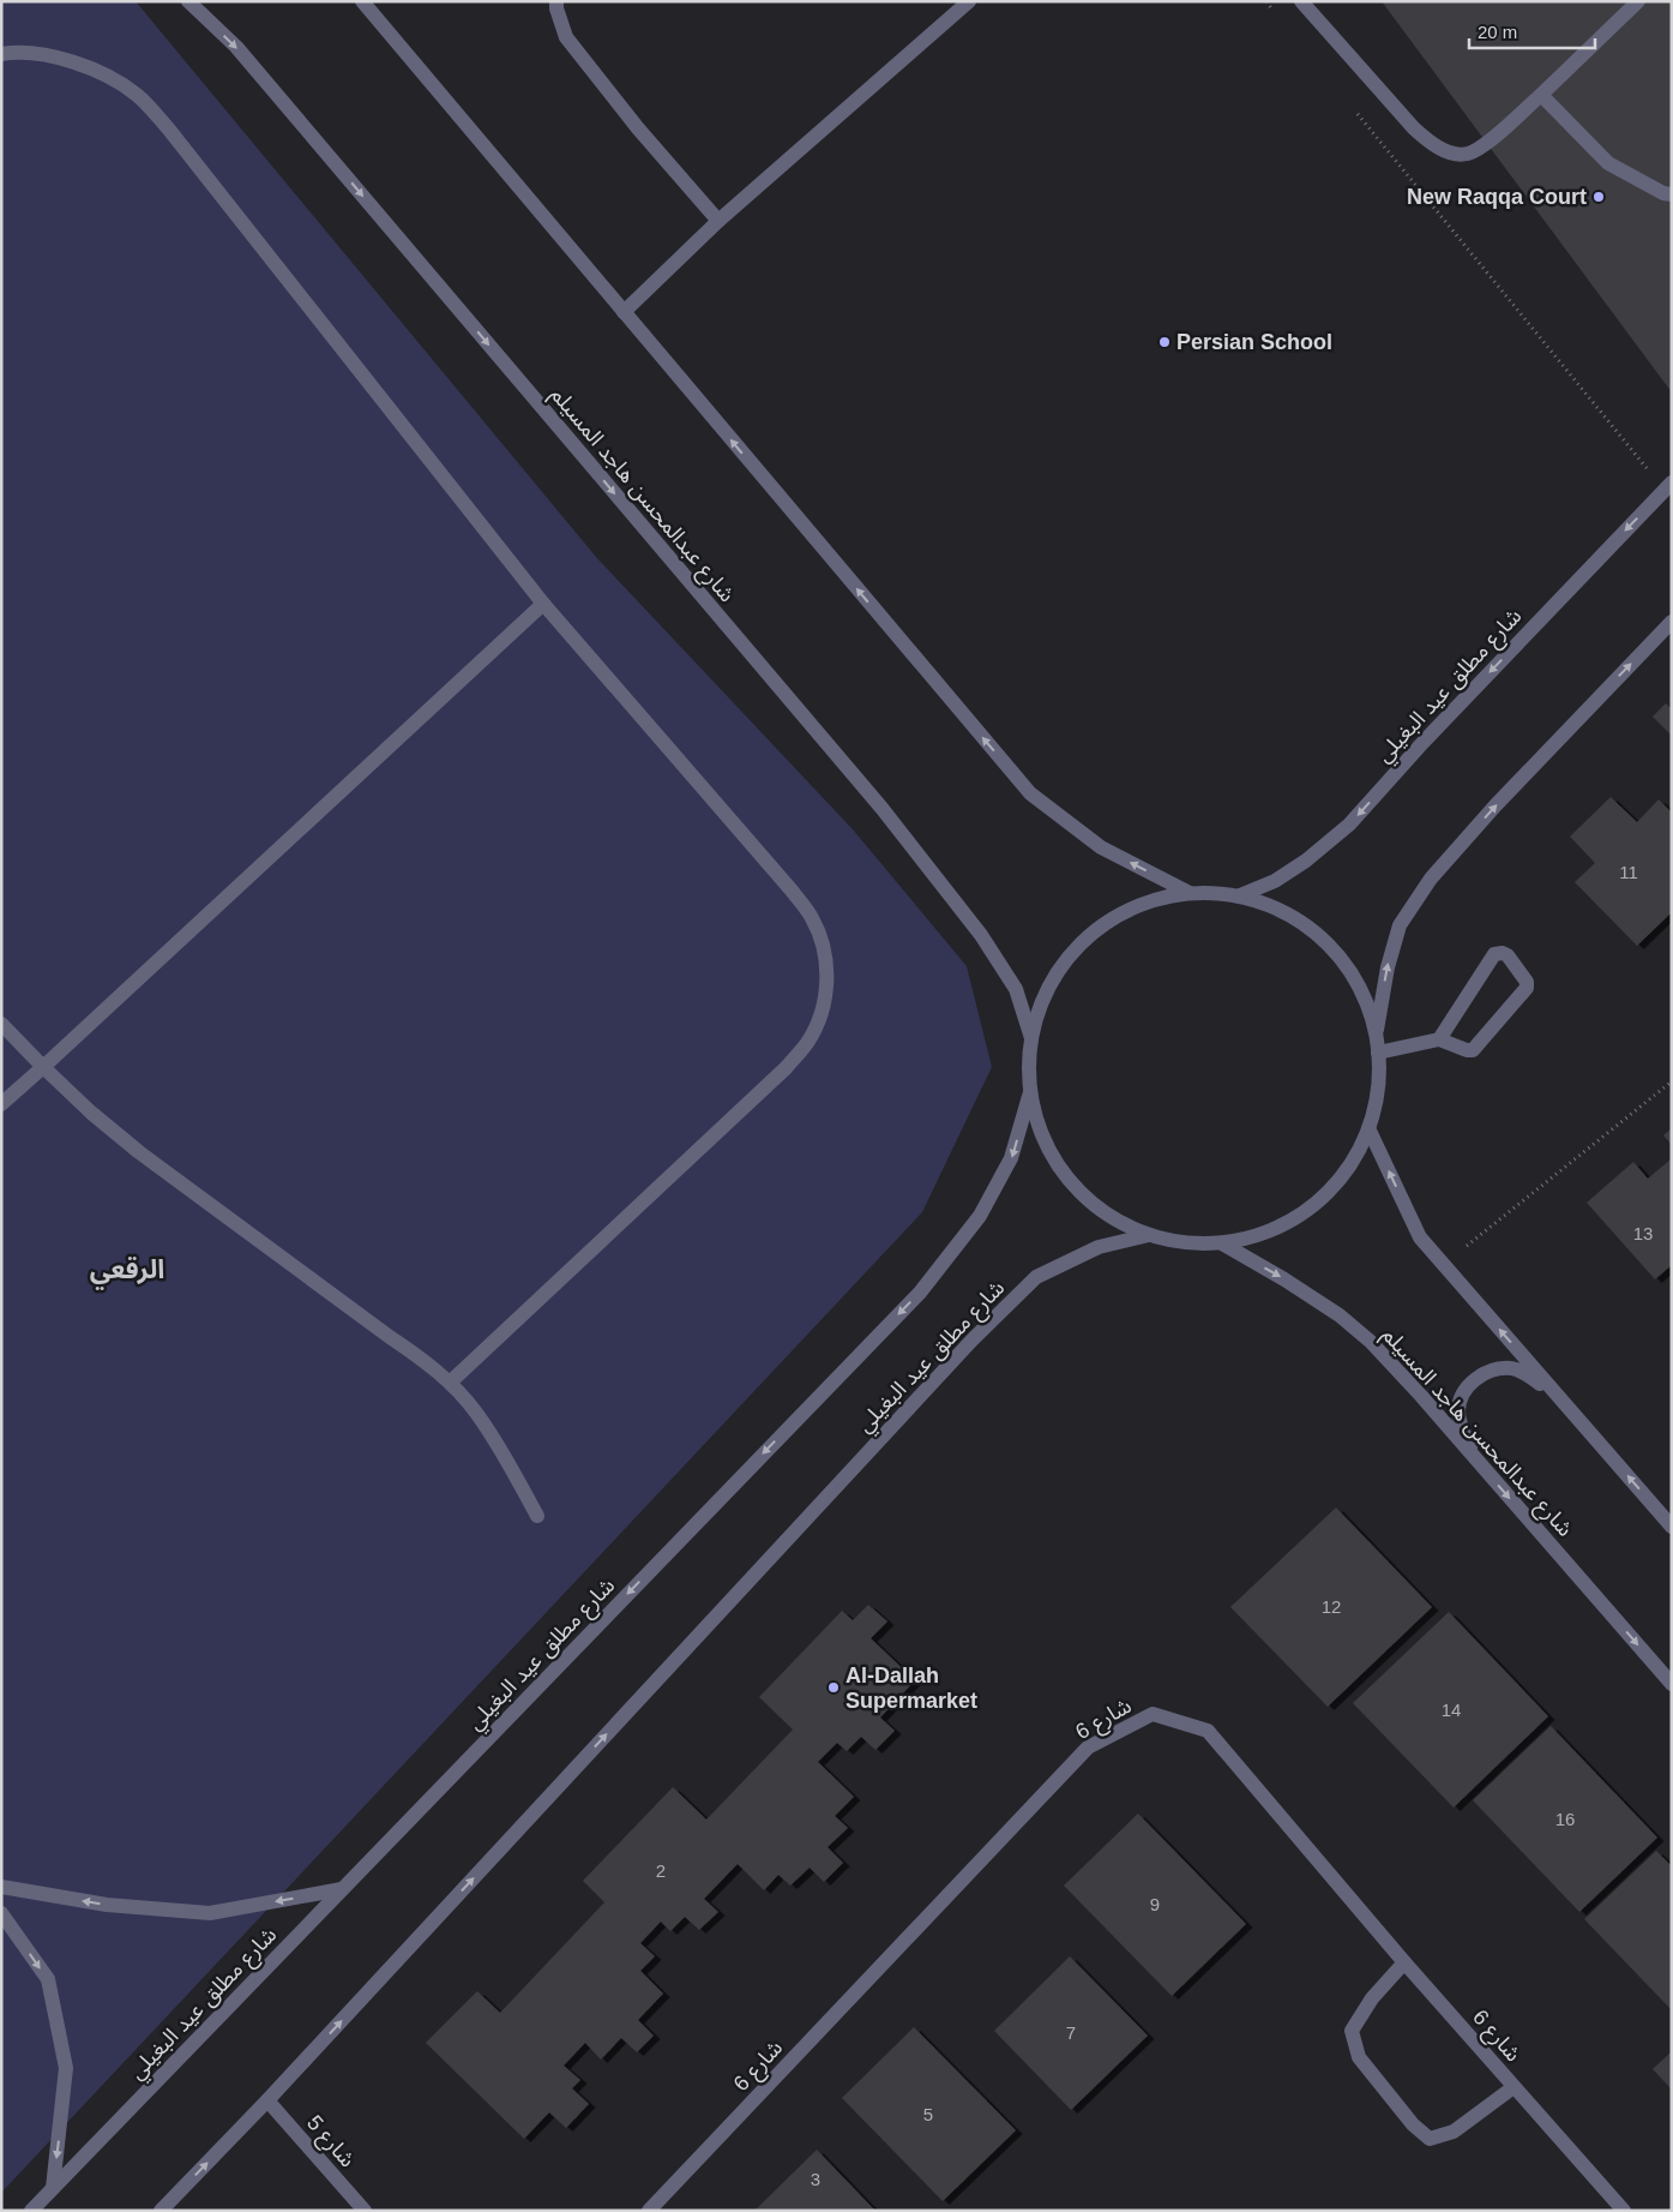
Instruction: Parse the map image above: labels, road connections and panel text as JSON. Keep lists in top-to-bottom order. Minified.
{"streets":{"street":["شارع عبدالمحسن هاجد المسيلم","شارع مطلق عيد البغيلي","شارع 6","شارع 5"]},"crossings":[["شارع مطلق عيد البغيلي","شارع 5"]],"districts":["الرقعي"],"places":["New Raqqa Court","Persian School","Al-Dallah Supermarket"],"house_numbers":["11","13","12","14","16","2","9","7","5","3"],"scale_bar":"20 m"}
